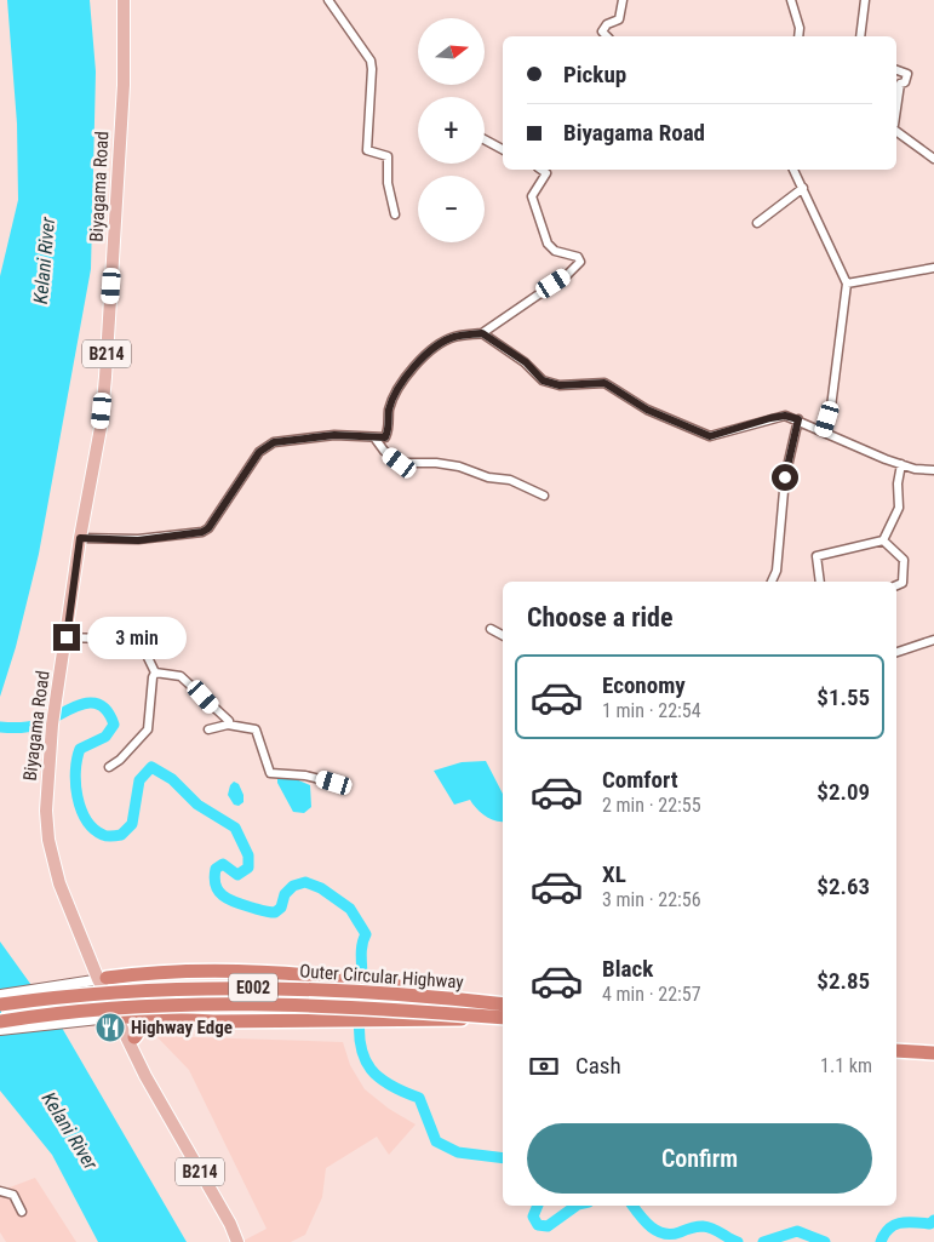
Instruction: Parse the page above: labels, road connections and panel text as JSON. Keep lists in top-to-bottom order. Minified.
{"streets":{"highway":["Outer Circular Highway","E002"],"main road":["Biyagama Road","B214"]},"water":["Kelani River"],"places":{"restaurant":["Highway Edge"]},"north":"right","page":{"map_buttons":["+","−"],"banner":["Pickup","Biyagama Road"],"heading":"Choose a ride","bubble":"3 min","list":[{"name":"Economy","note":"1 min · 22:54","value":"$1.55"},{"name":"Comfort","note":"2 min · 22:55","value":"$2.09"},{"name":"XL","note":"3 min · 22:56","value":"$2.63"},{"name":"Black","note":"4 min · 22:57","value":"$2.85"}],"pay":["Cash","1.1 km"],"buttons":"Confirm"}}
